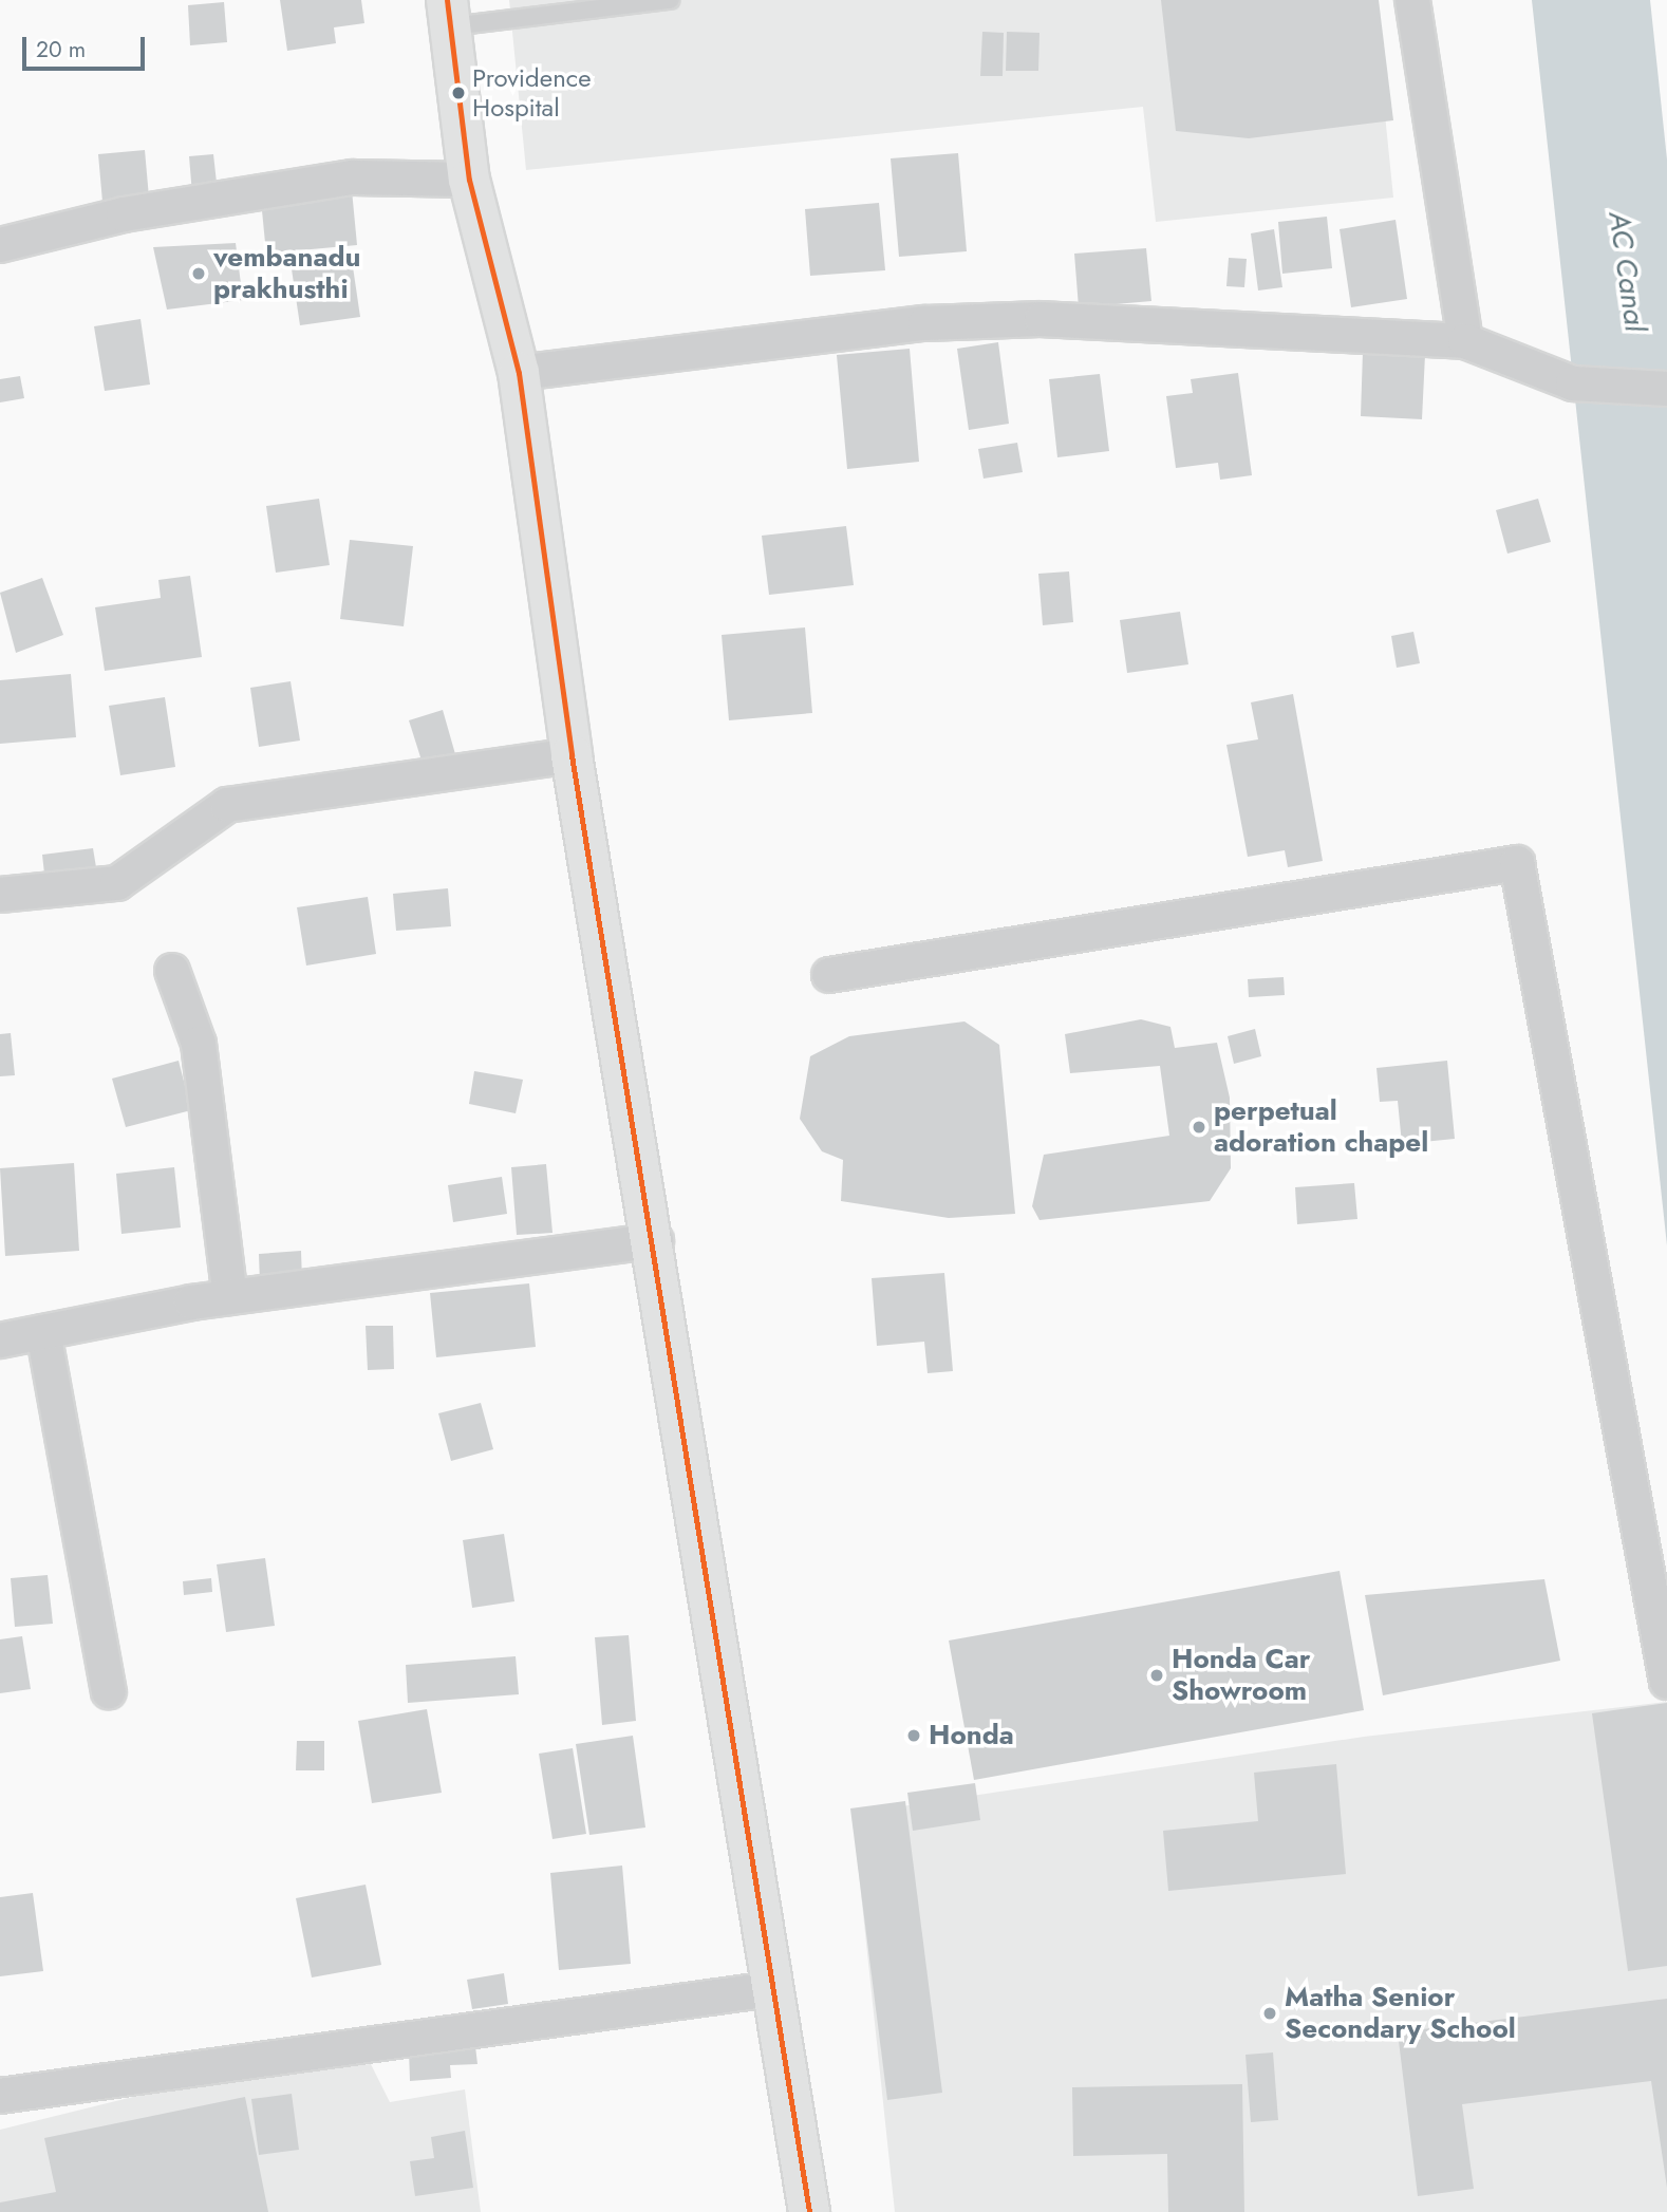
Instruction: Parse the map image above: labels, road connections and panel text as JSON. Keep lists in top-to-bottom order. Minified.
{"water":["AC Canal"],"places":["Providence Hospital","vembanadu prakhusthi","perpetual adoration chapel","Honda Car Showroom","Honda","Matha Senior Secondary School"],"scale_bar":"20 m"}
